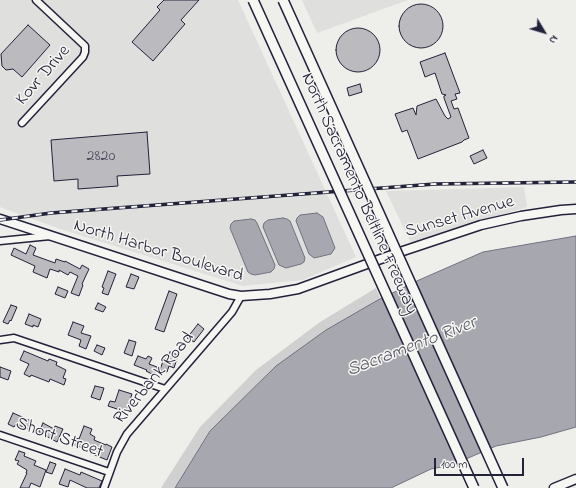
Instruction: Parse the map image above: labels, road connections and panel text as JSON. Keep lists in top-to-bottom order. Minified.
{"streets":{"highway":["North Sacramento Beltline Freeway"],"main road":["Sunset Avenue","North Harbor Boulevard"],"street":["Kovr Drive","Riverbank Road","Short Street"]},"crossings":[["Sunset Avenue","North Harbor Boulevard"],["North Harbor Boulevard","Riverbank Road"],["Riverbank Road","Short Street"]],"water":["Sacramento River"],"house_numbers":["2820"],"scale_bar":"100 m","north":"bottom right"}
